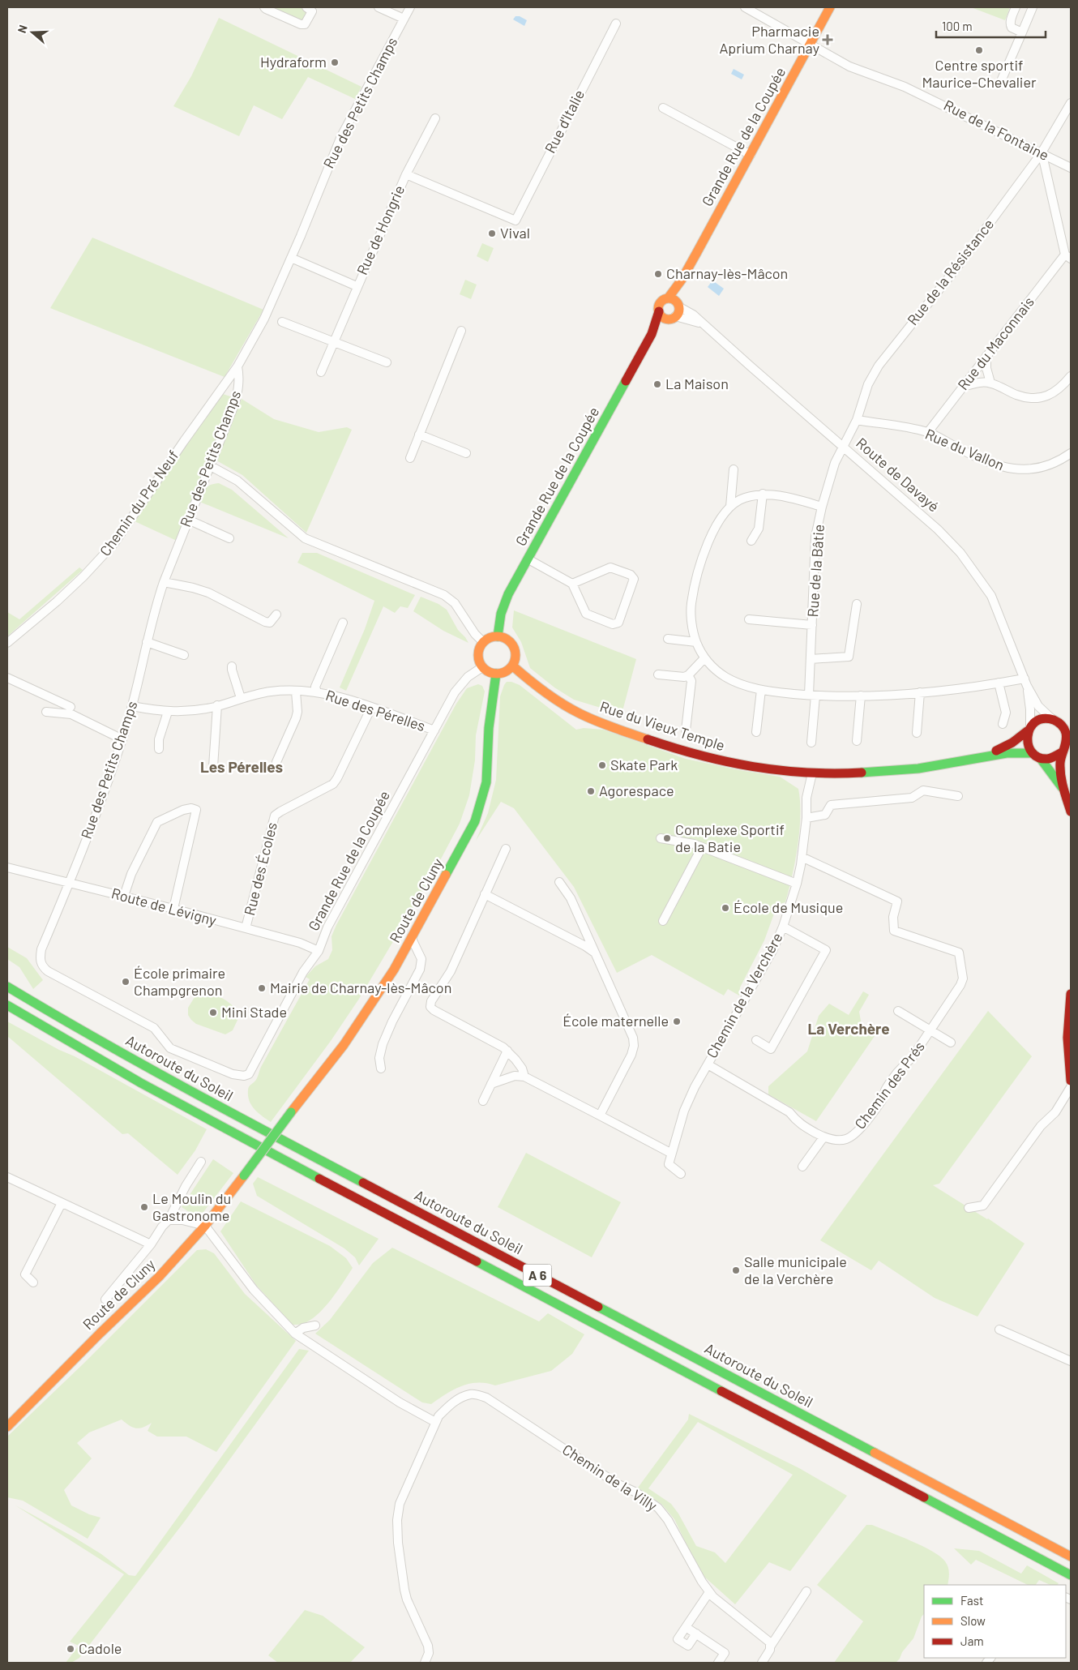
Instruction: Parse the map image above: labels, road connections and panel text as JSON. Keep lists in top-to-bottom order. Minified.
{"streets":{"main road":["Grande Rue de la Coupée","Rue du Vieux Temple","Route de Cluny","Autoroute du Soleil","A 6"],"street":["Rue des Petits Champs","Rue d'Italie","Rue de la Fontaine","Rue de Hongrie","Rue de la Résistance","Rue du Maconnais","Rue du Vallon","Route de Davayé","Chemin du Pré Neuf","Rue de la Bâtie","Rue des Pérelles","Rue des Écoles","Route de Lévigny","Chemin de la Verchère","Chemin des Prés","Chemin de la Villy"]},"crossings":[["Rue des Petits Champs","Grande Rue de la Coupée"],["Rue des Petits Champs","Chemin du Pré Neuf"],["Rue des Petits Champs","Rue des Pérelles"],["Rue des Petits Champs","Route de Lévigny"],["Rue d'Italie","Rue de Hongrie"],["Rue de la Fontaine","Grande Rue de la Coupée"],["Rue de la Fontaine","Rue de la Résistance"],["Grande Rue de la Coupée","Route de Davayé"],["Grande Rue de la Coupée","Rue des Pérelles"],["Grande Rue de la Coupée","Rue du Vieux Temple"],["Grande Rue de la Coupée","Route de Cluny"],["Grande Rue de la Coupée","Route de Lévigny"],["Rue de la Résistance","Rue du Vallon"],["Rue de la Résistance","Route de Davayé"],["Rue de la Résistance","Rue de la Bâtie"],["Rue du Maconnais","Rue du Vallon"],["Route de Davayé","Rue de la Bâtie"],["Route de Davayé","Rue du Vieux Temple"],["Rue des Pérelles","Rue des Écoles"],["Rue du Vieux Temple","Route de Cluny"],["Rue du Vieux Temple","Chemin de la Verchère"],["Rue des Écoles","Route de Lévigny"],["Chemin de la Verchère","Chemin des Prés"]],"districts":["Les Pérelles","La Verchère"],"places":{"health":["Pharmacie Aprium Charnay"],"other":["Centre sportif Maurice-Chevalier","Hydraform","Vival","Charnay-lès-Mâcon","La Maison","Skate Park","Agorespace","Complexe Sportif de la Batie","École de Musique","École primaire Champgrenon","Mairie de Charnay-lès-Mâcon","Mini Stade","École maternelle","Le Moulin du Gastronome","Salle municipale de la Verchère","Cadole"]},"legend":["Fast","Slow","Jam"],"scale_bar":"100 m","north":"left"}
